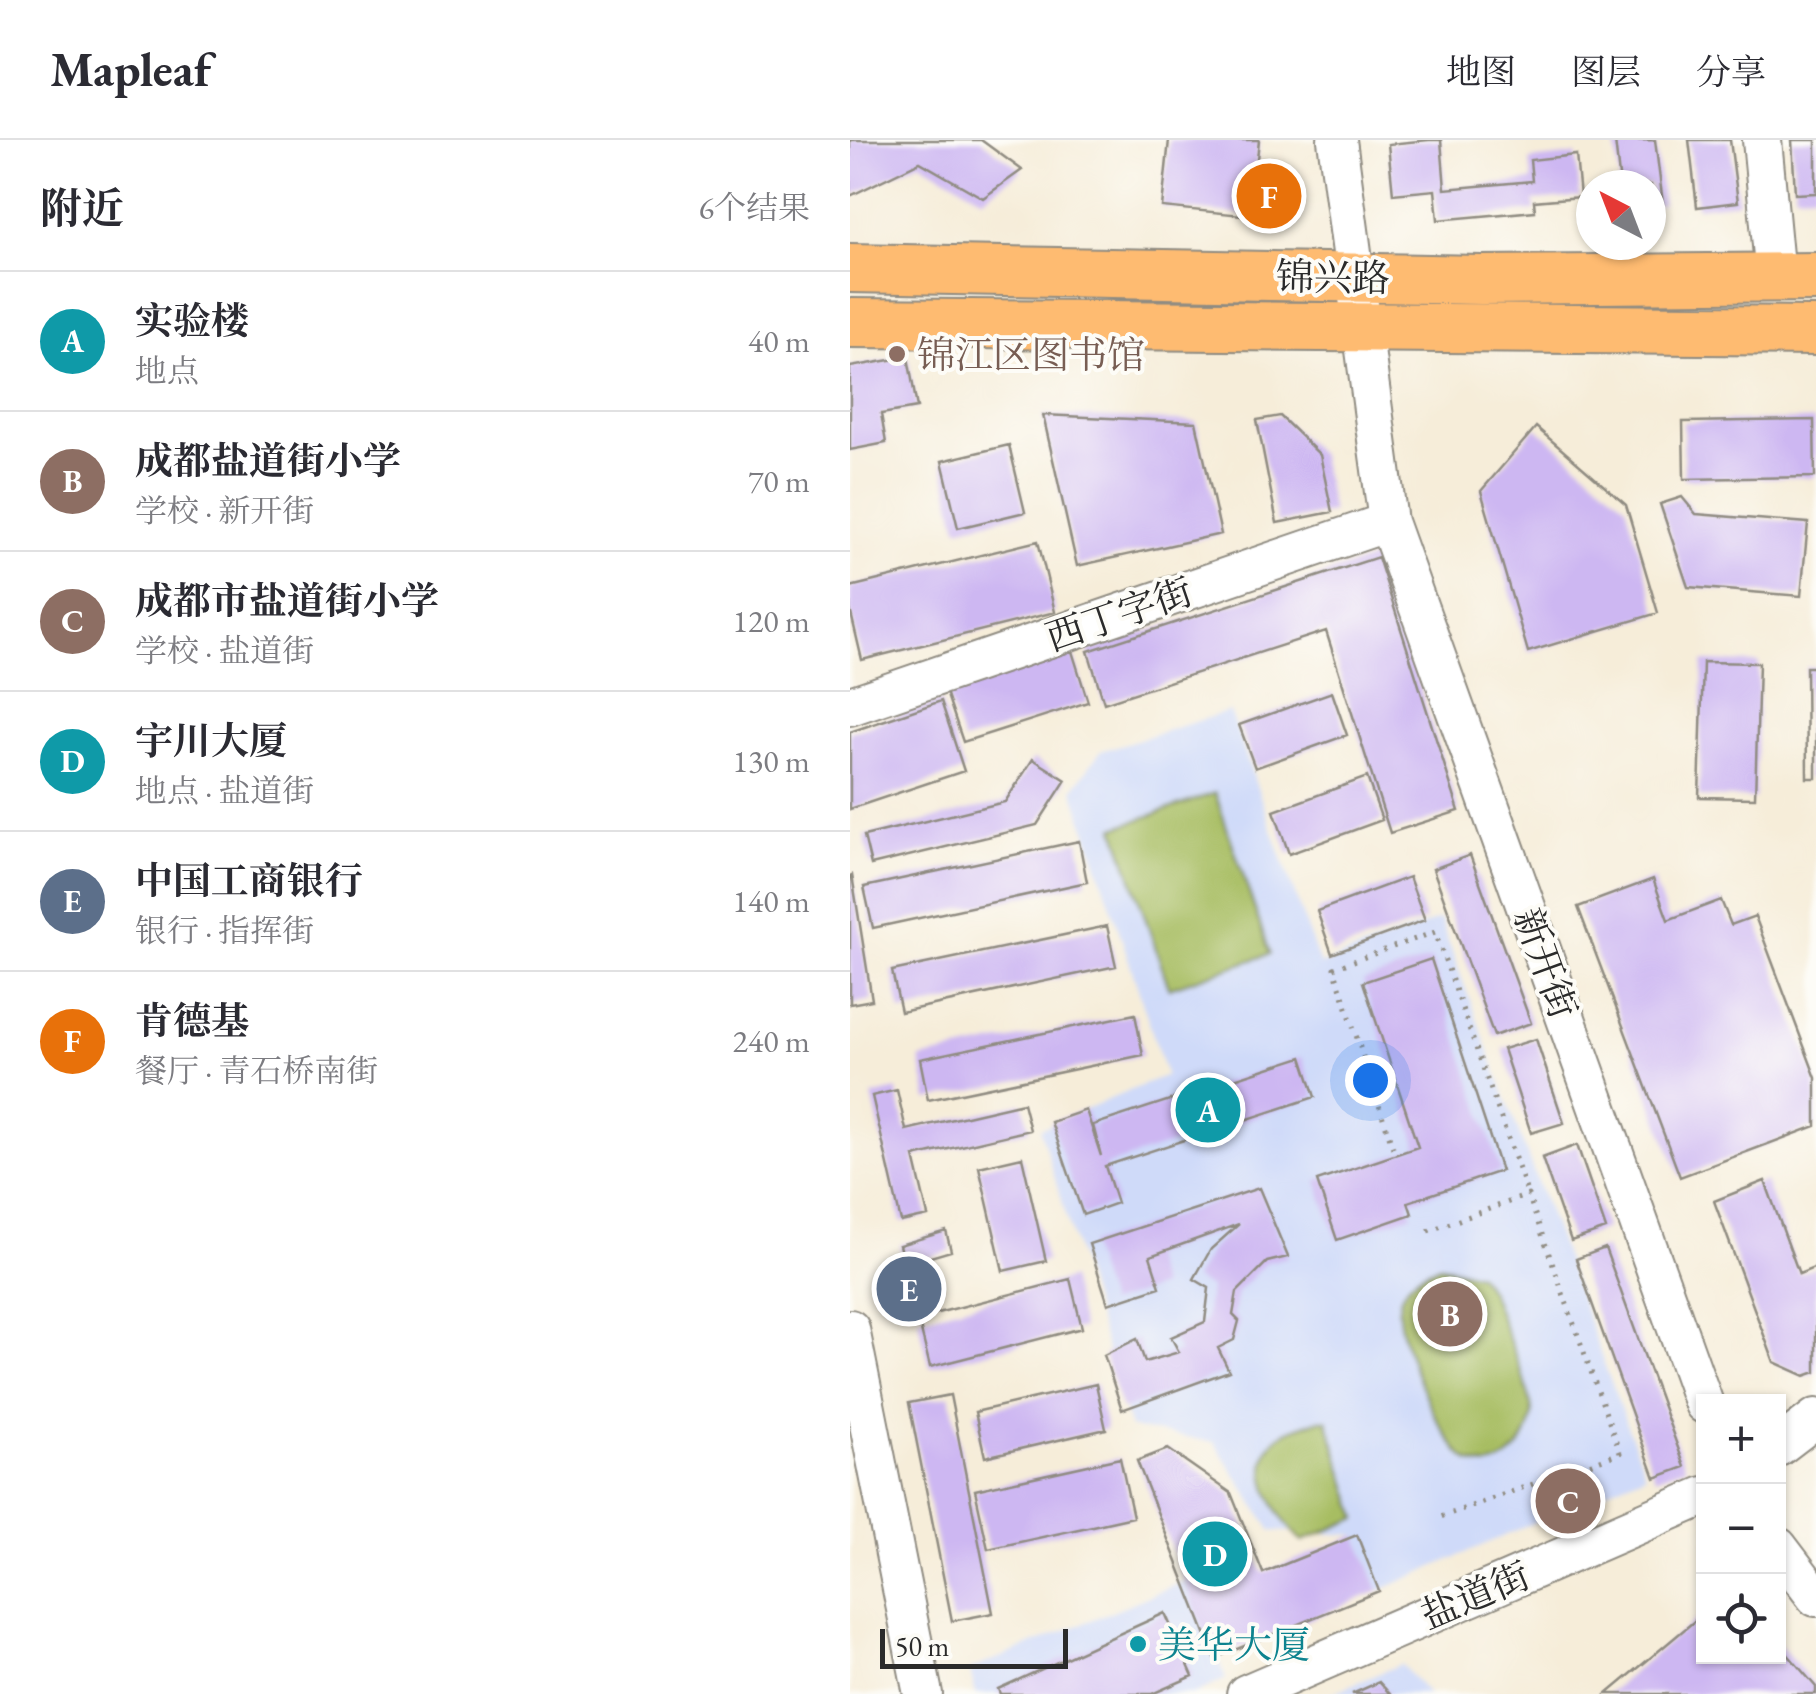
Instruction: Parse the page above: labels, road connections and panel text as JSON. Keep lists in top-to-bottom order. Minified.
{"streets":{"main road":["锦兴路"],"street":["西丁字街","新开街","盐道街"]},"crossings":[["锦兴路","新开街"],["西丁字街","新开街"]],"places":["锦江区图书馆","美华大厦"],"scale_bar":"50 m","north":"top left","page":{"header":"Mapleaf","nav":["地图","图层","分享"],"heading":["附近","6个结果"],"pins":["F","A","E","B","C","D"],"list":[{"mark":"A","name":"实验楼","note":"地点","value":"40 m"},{"mark":"B","name":"成都盐道街小学","note":"学校 · 新开街","value":"70 m"},{"mark":"C","name":"成都市盐道街小学","note":"学校 · 盐道街","value":"120 m"},{"mark":"D","name":"宇川大厦","note":"地点 · 盐道街","value":"130 m"},{"mark":"E","name":"中国工商银行","note":"银行 · 指挥街","value":"140 m"},{"mark":"F","name":"肯德基","note":"餐厅 · 青石桥南街","value":"240 m"}],"map_buttons":["+","−"],"scale":"50 m"}}
